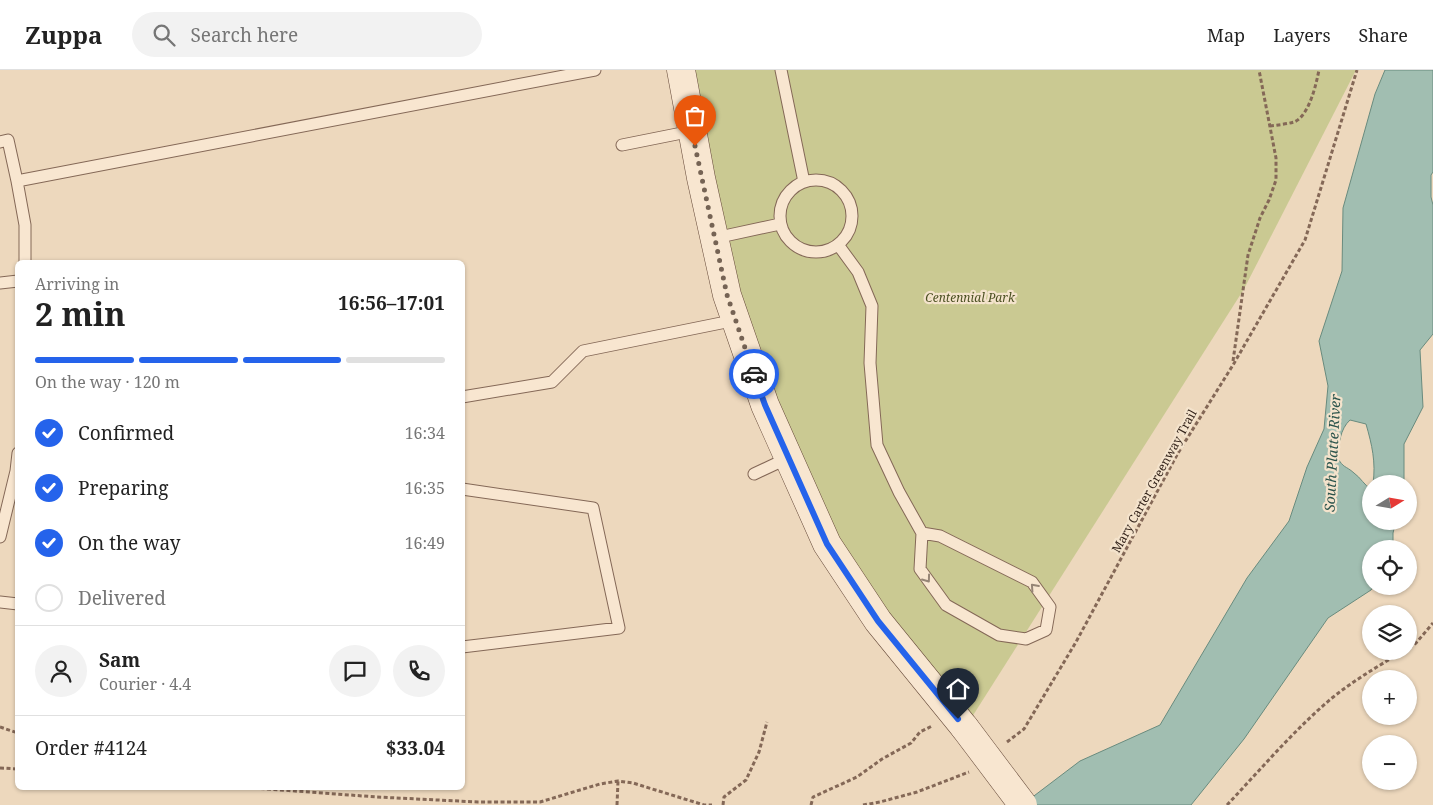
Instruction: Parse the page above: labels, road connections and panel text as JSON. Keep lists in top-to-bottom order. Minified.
{"streets":{"path":["Mary Carter Greenway Trail"]},"water":["South Platte River"],"parks":["Centennial Park"],"north":"right","page":{"header":"Zuppa","search":"Search here","nav":["Map","Layers","Share"],"heading":["2 min","Arriving in","16:56–17:01"],"panel":["Sam","Courier · 4.4","Order #4124","$33.04"],"bar":"On the way · 120 m","list":[["Confirmed","16:34"],["Preparing","16:35"],["On the way","16:49"],"Delivered"],"map_buttons":["+","−"]}}
